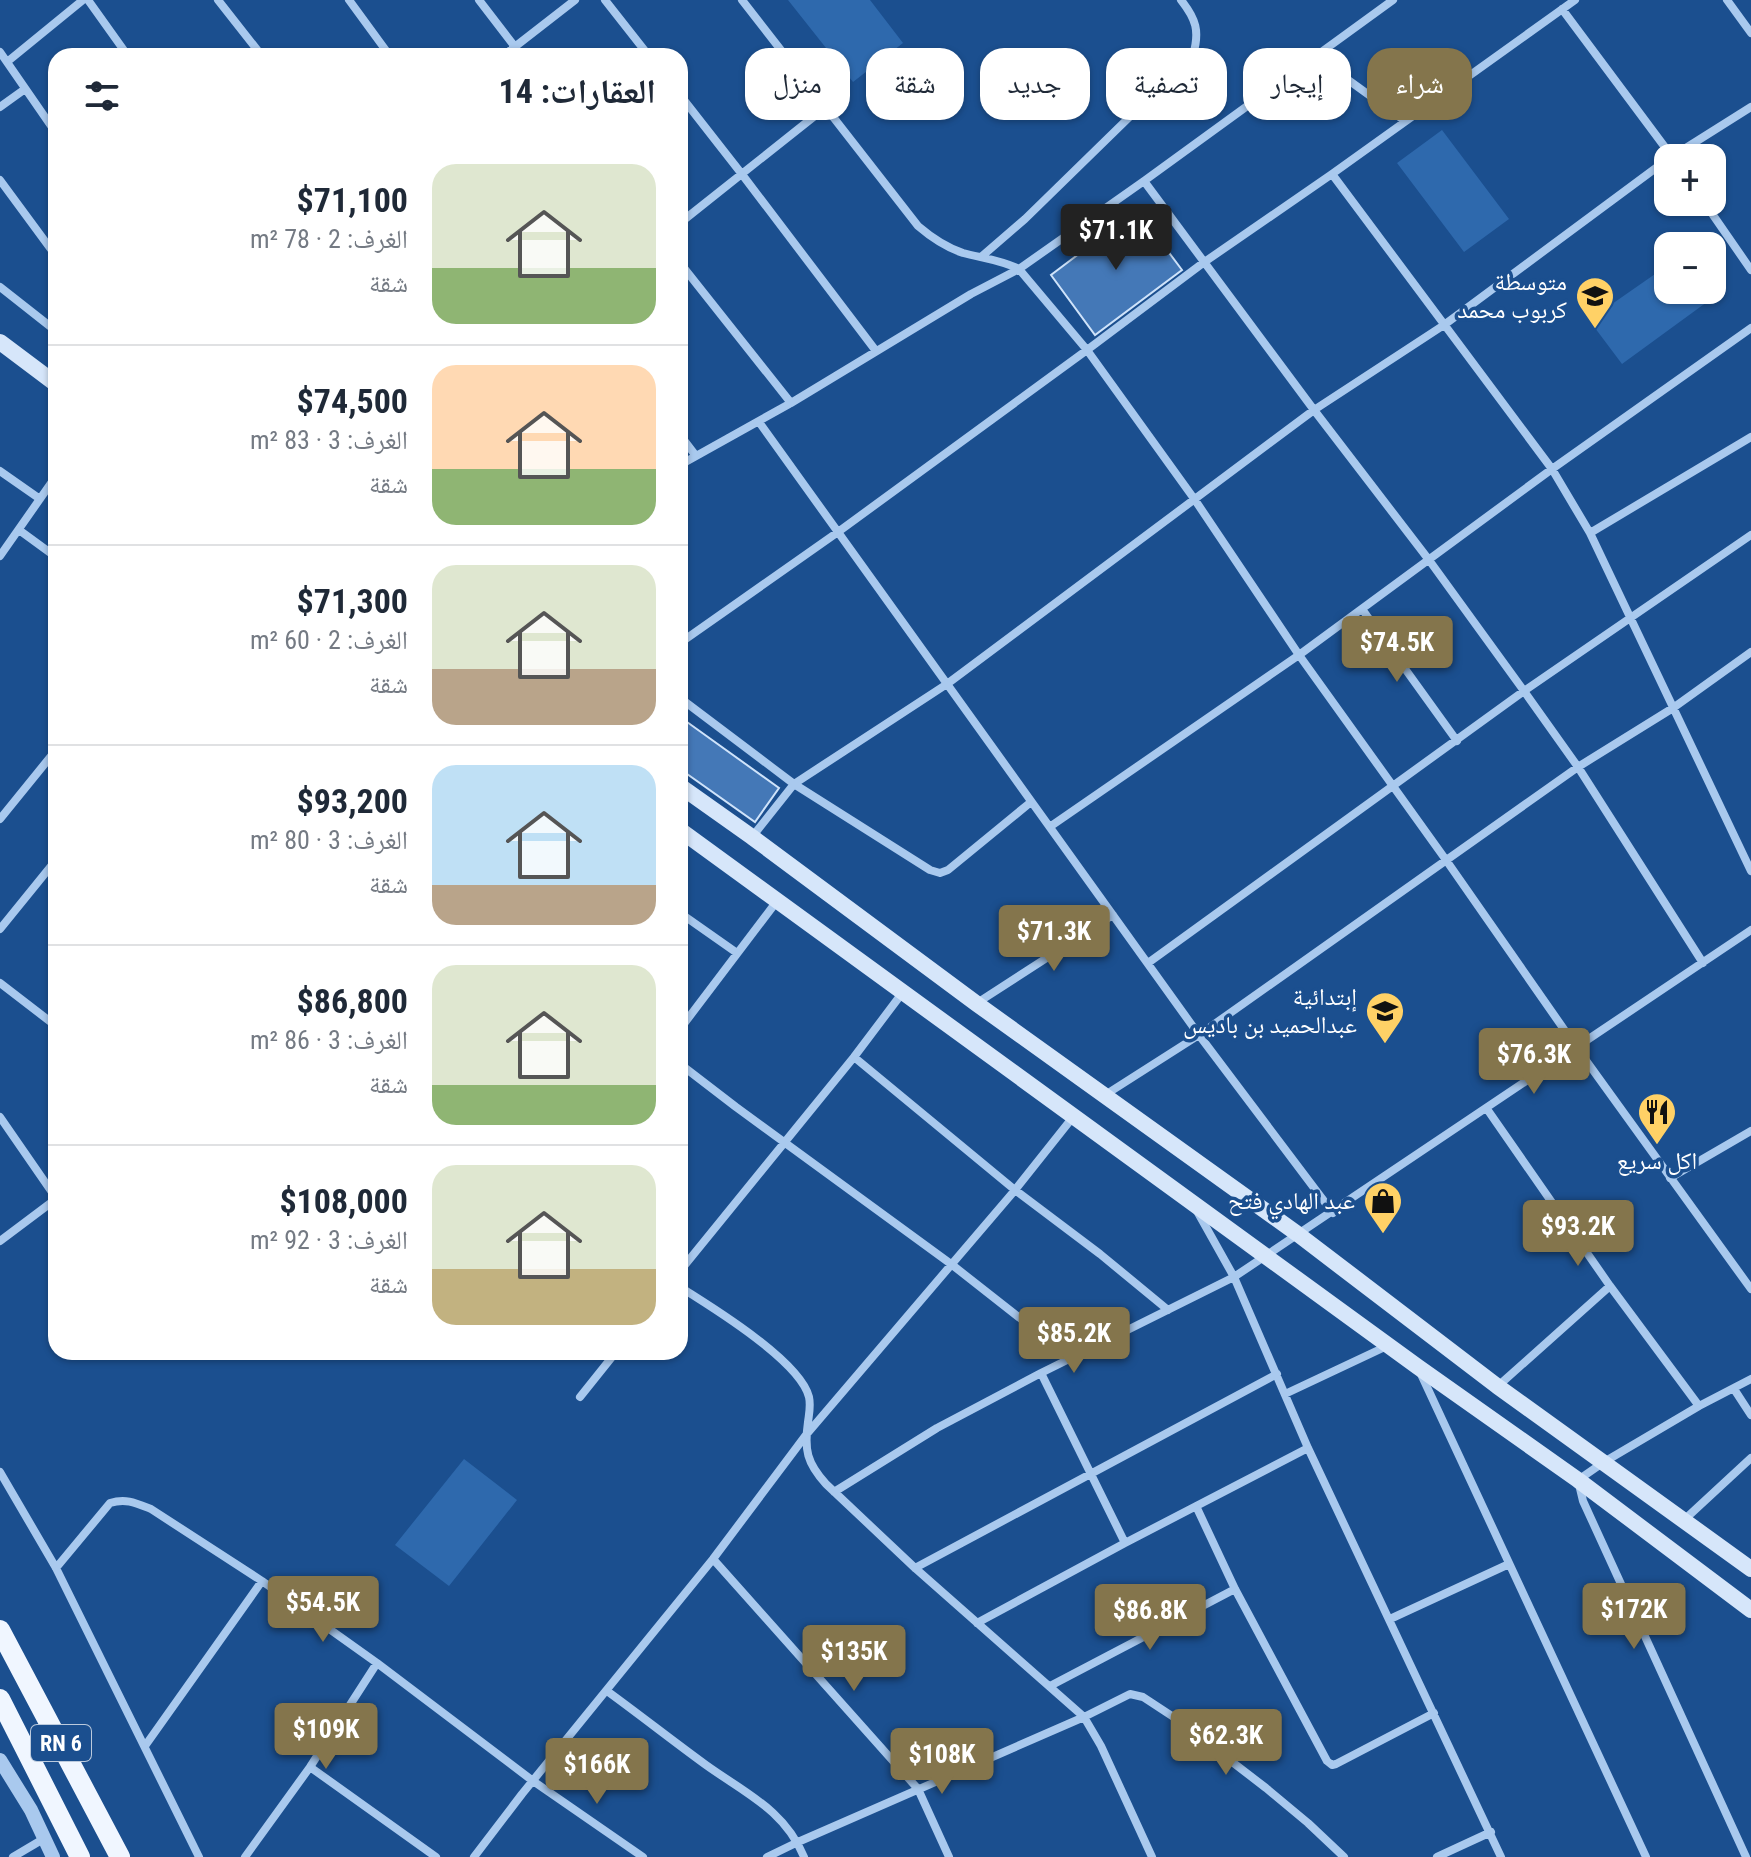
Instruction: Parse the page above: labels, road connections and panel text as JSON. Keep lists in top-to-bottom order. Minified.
{"streets":{"main road":["RN 6"]},"places":{"school or university":["متوسطة كربوب محمد","إبتدائية عبدالحميد بن باديس"],"restaurant":["اكل سريع"],"shop":["عبد الهادي فتح"]},"page":{"chip":["شراء","إيجار","تصفية","جديد","شقة","منزل"],"heading":"العقارات: 14","map_buttons":["+","−"],"list":[{"name":"$71,100","note":"الغرف: 2 · 78 m² · شقة"},{"name":"$74,500","note":"الغرف: 3 · 83 m² · شقة"},{"name":"$71,300","note":"الغرف: 2 · 60 m² · شقة"},{"name":"$93,200","note":"الغرف: 3 · 80 m² · شقة"},{"name":"$86,800","note":"الغرف: 3 · 86 m² · شقة"},{"name":"$108,000","note":"الغرف: 3 · 92 m² · شقة"}],"price":["$71.1K","$74.5K","$71.3K","$76.3K","$93.2K","$85.2K","$54.5K","$172K","$86.8K","$135K","$109K","$62.3K","$108K","$166K"]}}
